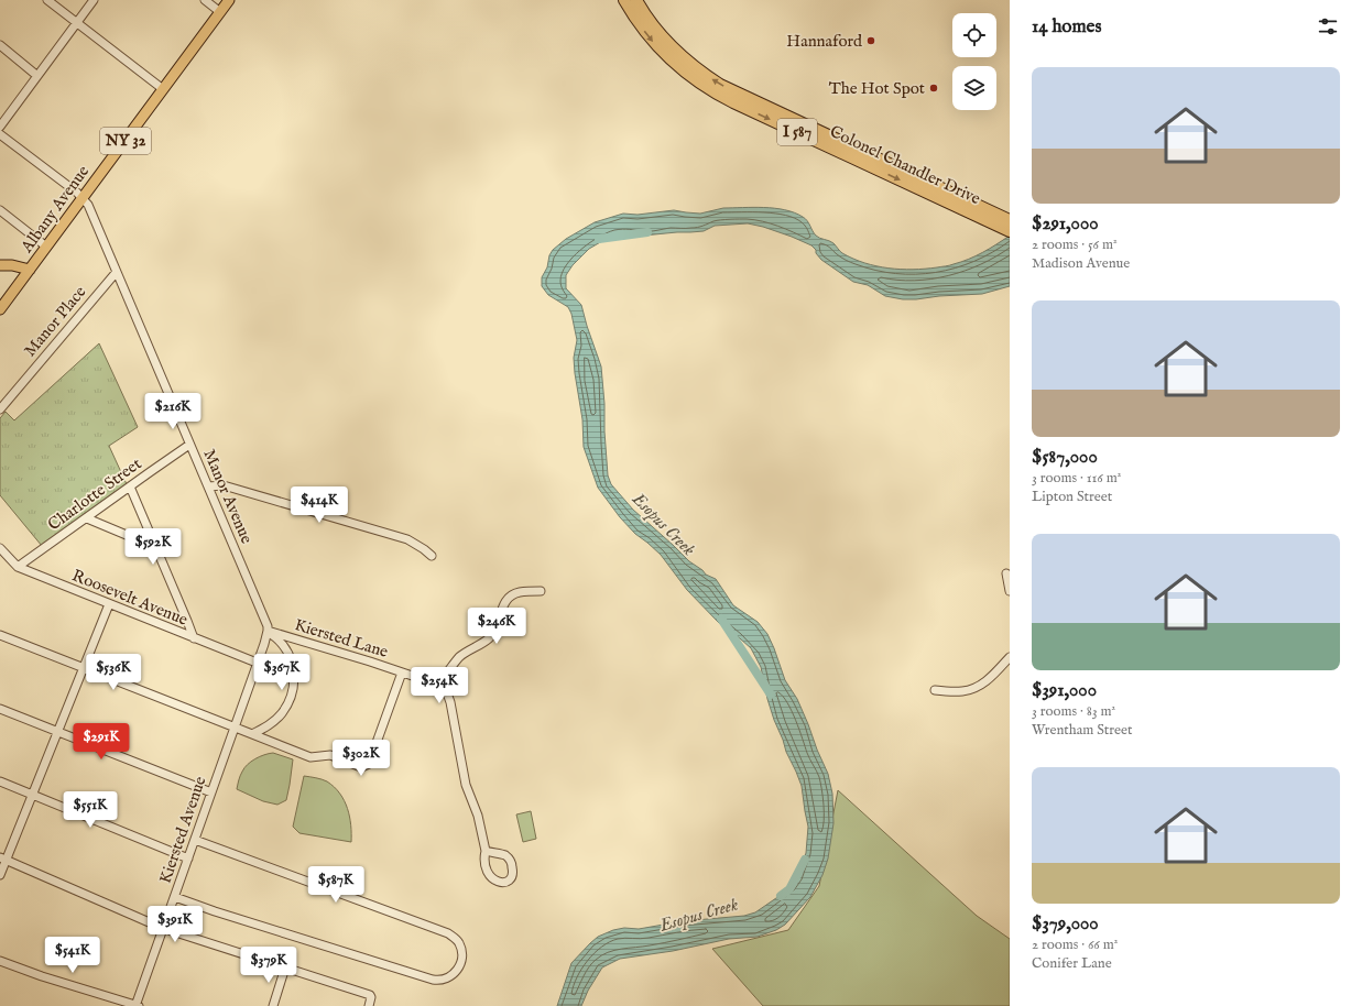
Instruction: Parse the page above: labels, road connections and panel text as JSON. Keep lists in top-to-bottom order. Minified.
{"streets":{"highway":["I 587","Colonel Chandler Drive"],"main road":["NY 32","Albany Avenue"],"street":["Manor Place","Charlotte Street","Manor Avenue","Roosevelt Avenue","Kiersted Lane","Kiersted Avenue"]},"crossings":[["Albany Avenue","Manor Avenue"],["Manor Place","Manor Avenue"],["Charlotte Street","Manor Avenue"],["Charlotte Street","Roosevelt Avenue"],["Manor Avenue","Kiersted Lane"],["Roosevelt Avenue","Kiersted Avenue"]],"water":["Esopus Creek"],"places":["Hannaford","The Hot Spot"],"page":{"heading":"14 homes","list":[{"name":"$291,000","note":"2 rooms · 56 m² · Madison Avenue"},{"name":"$587,000","note":"3 rooms · 116 m² · Lipton Street"},{"name":"$391,000","note":"3 rooms · 83 m² · Wrentham Street"},{"name":"$379,000","note":"2 rooms · 66 m² · Conifer Lane"}],"price":["$216K","$414K","$592K","$246K","$536K","$367K","$254K","$291K","$302K","$551K","$587K","$391K","$541K","$379K"]}}
